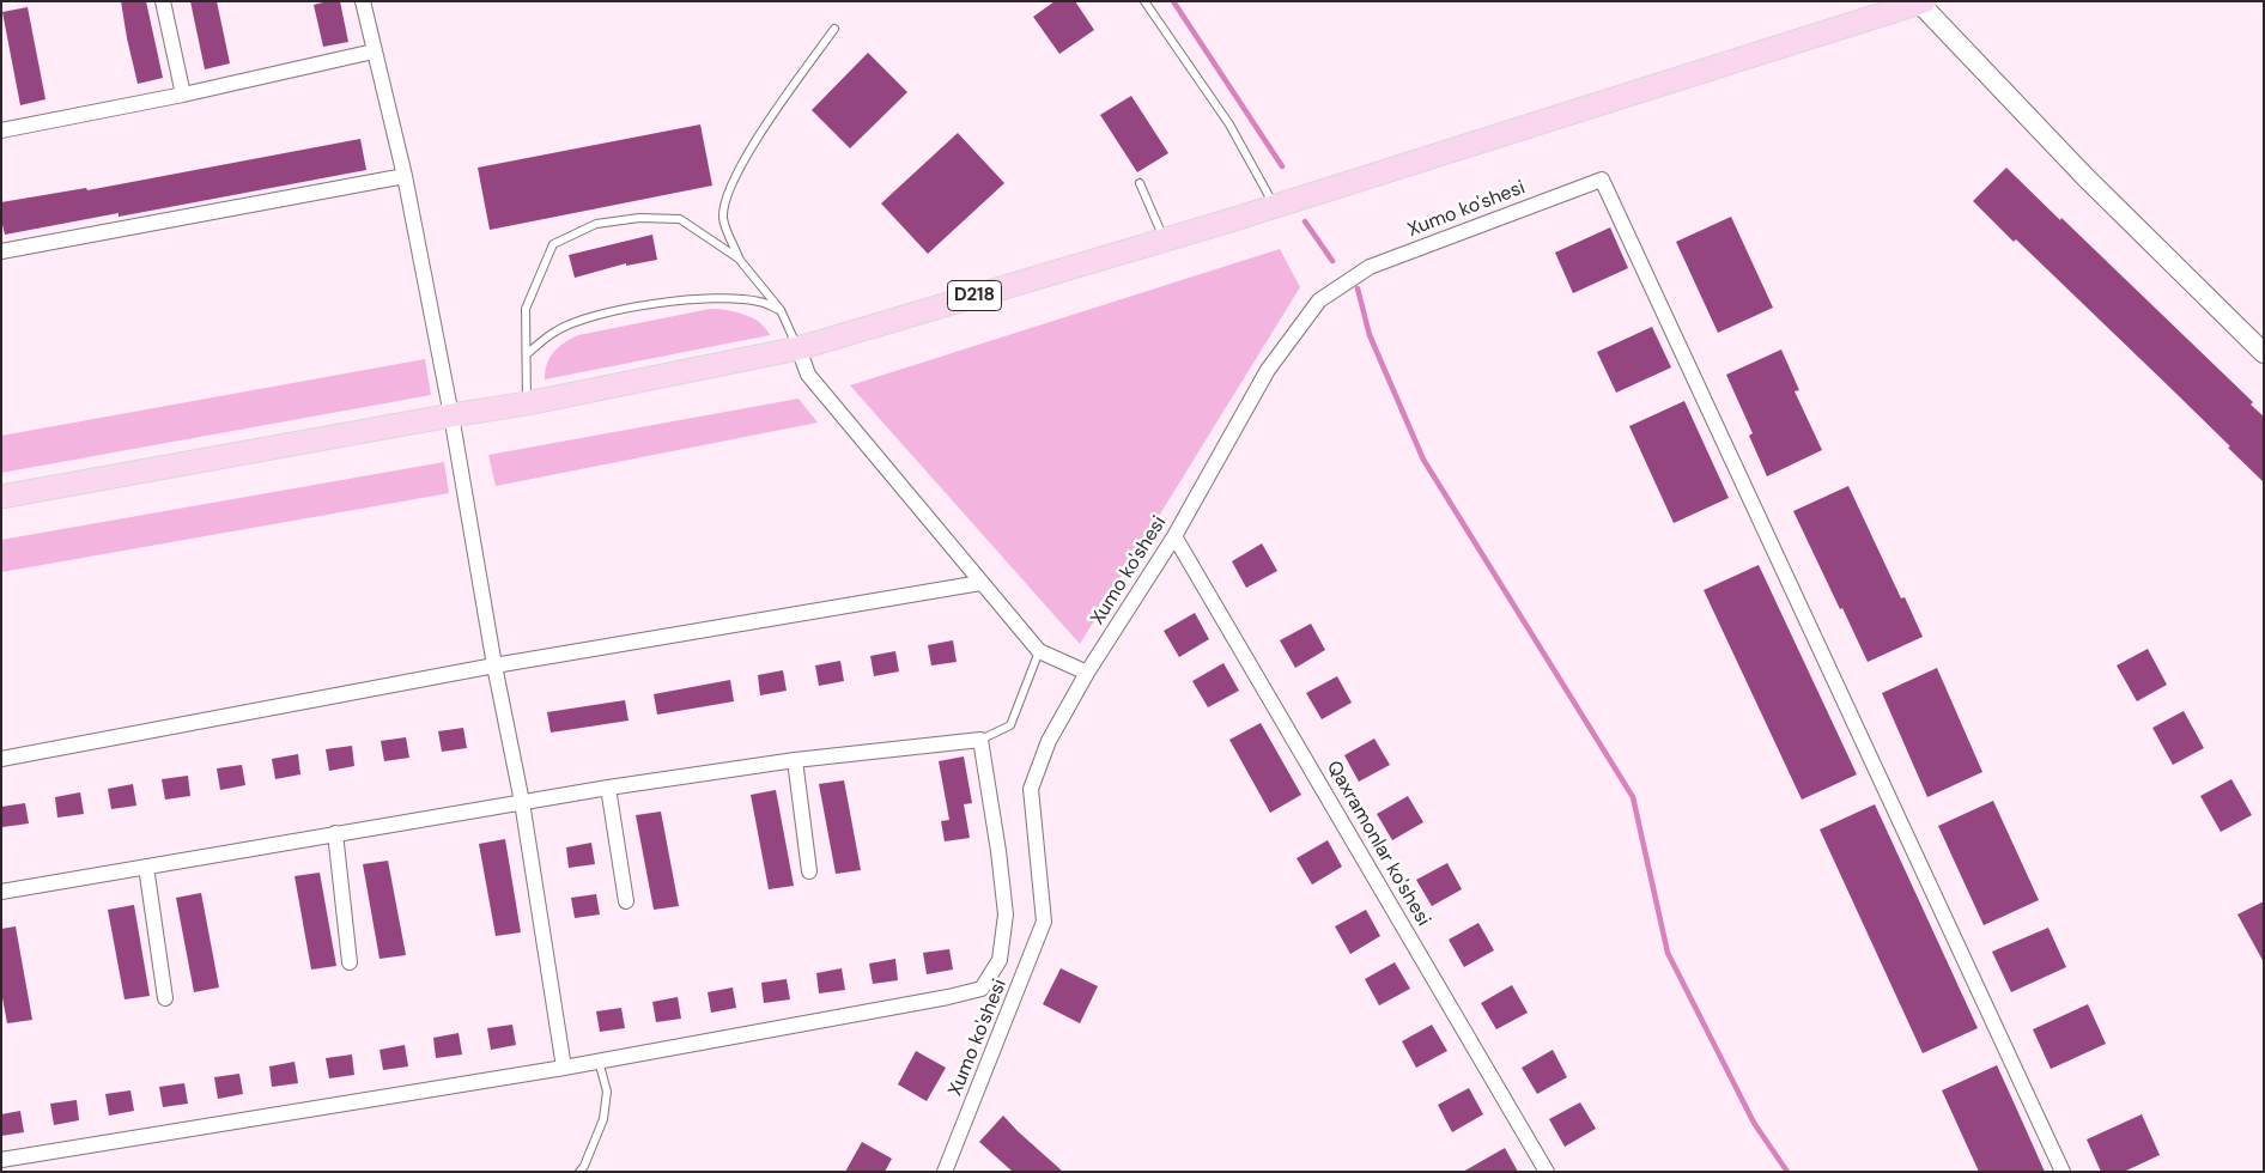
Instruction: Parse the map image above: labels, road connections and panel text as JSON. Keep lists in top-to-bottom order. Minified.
{"streets":{"main road":["D218"],"street":["Xumo ko'shesi","Qaxramonlar ko'shesi"]},"crossings":[["Xumo ko'shesi","Qaxramonlar ko'shesi"]]}
